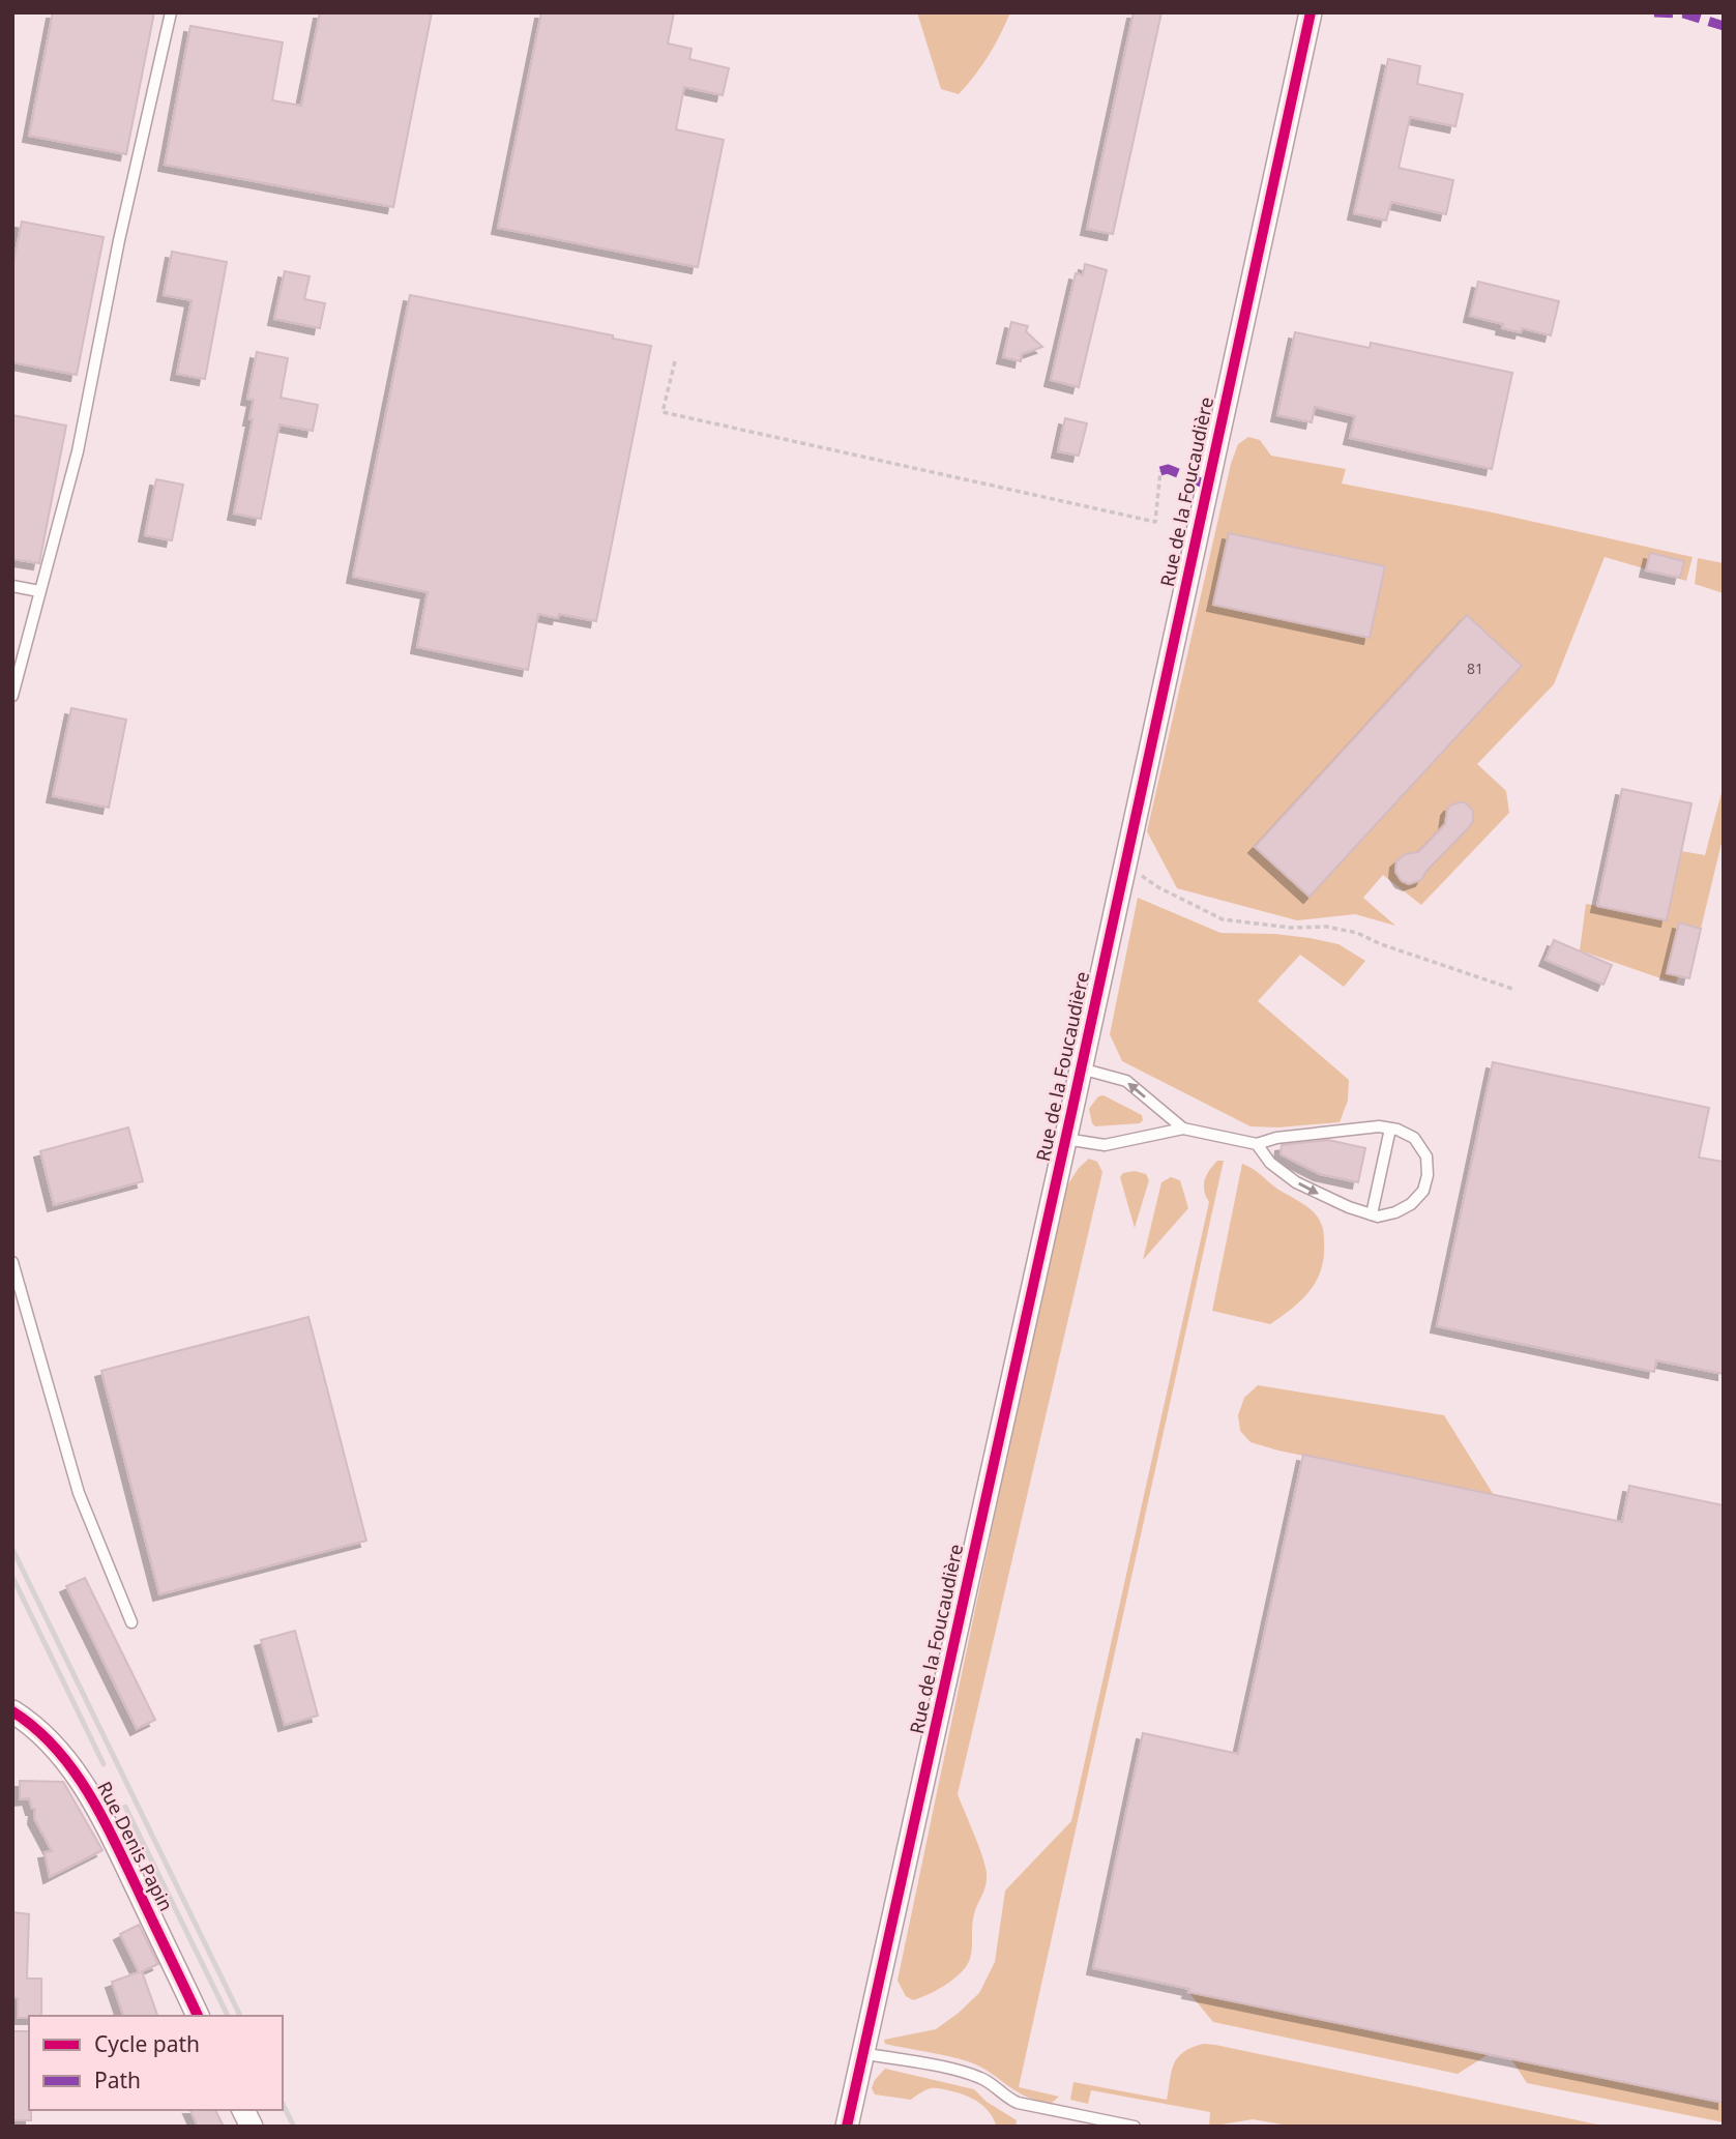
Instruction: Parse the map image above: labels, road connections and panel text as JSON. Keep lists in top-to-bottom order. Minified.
{"streets":{"street":["Rue de la Foucaudière","Rue Denis Papin"]},"house_numbers":["81"],"legend":["Cycle path","Path"]}
